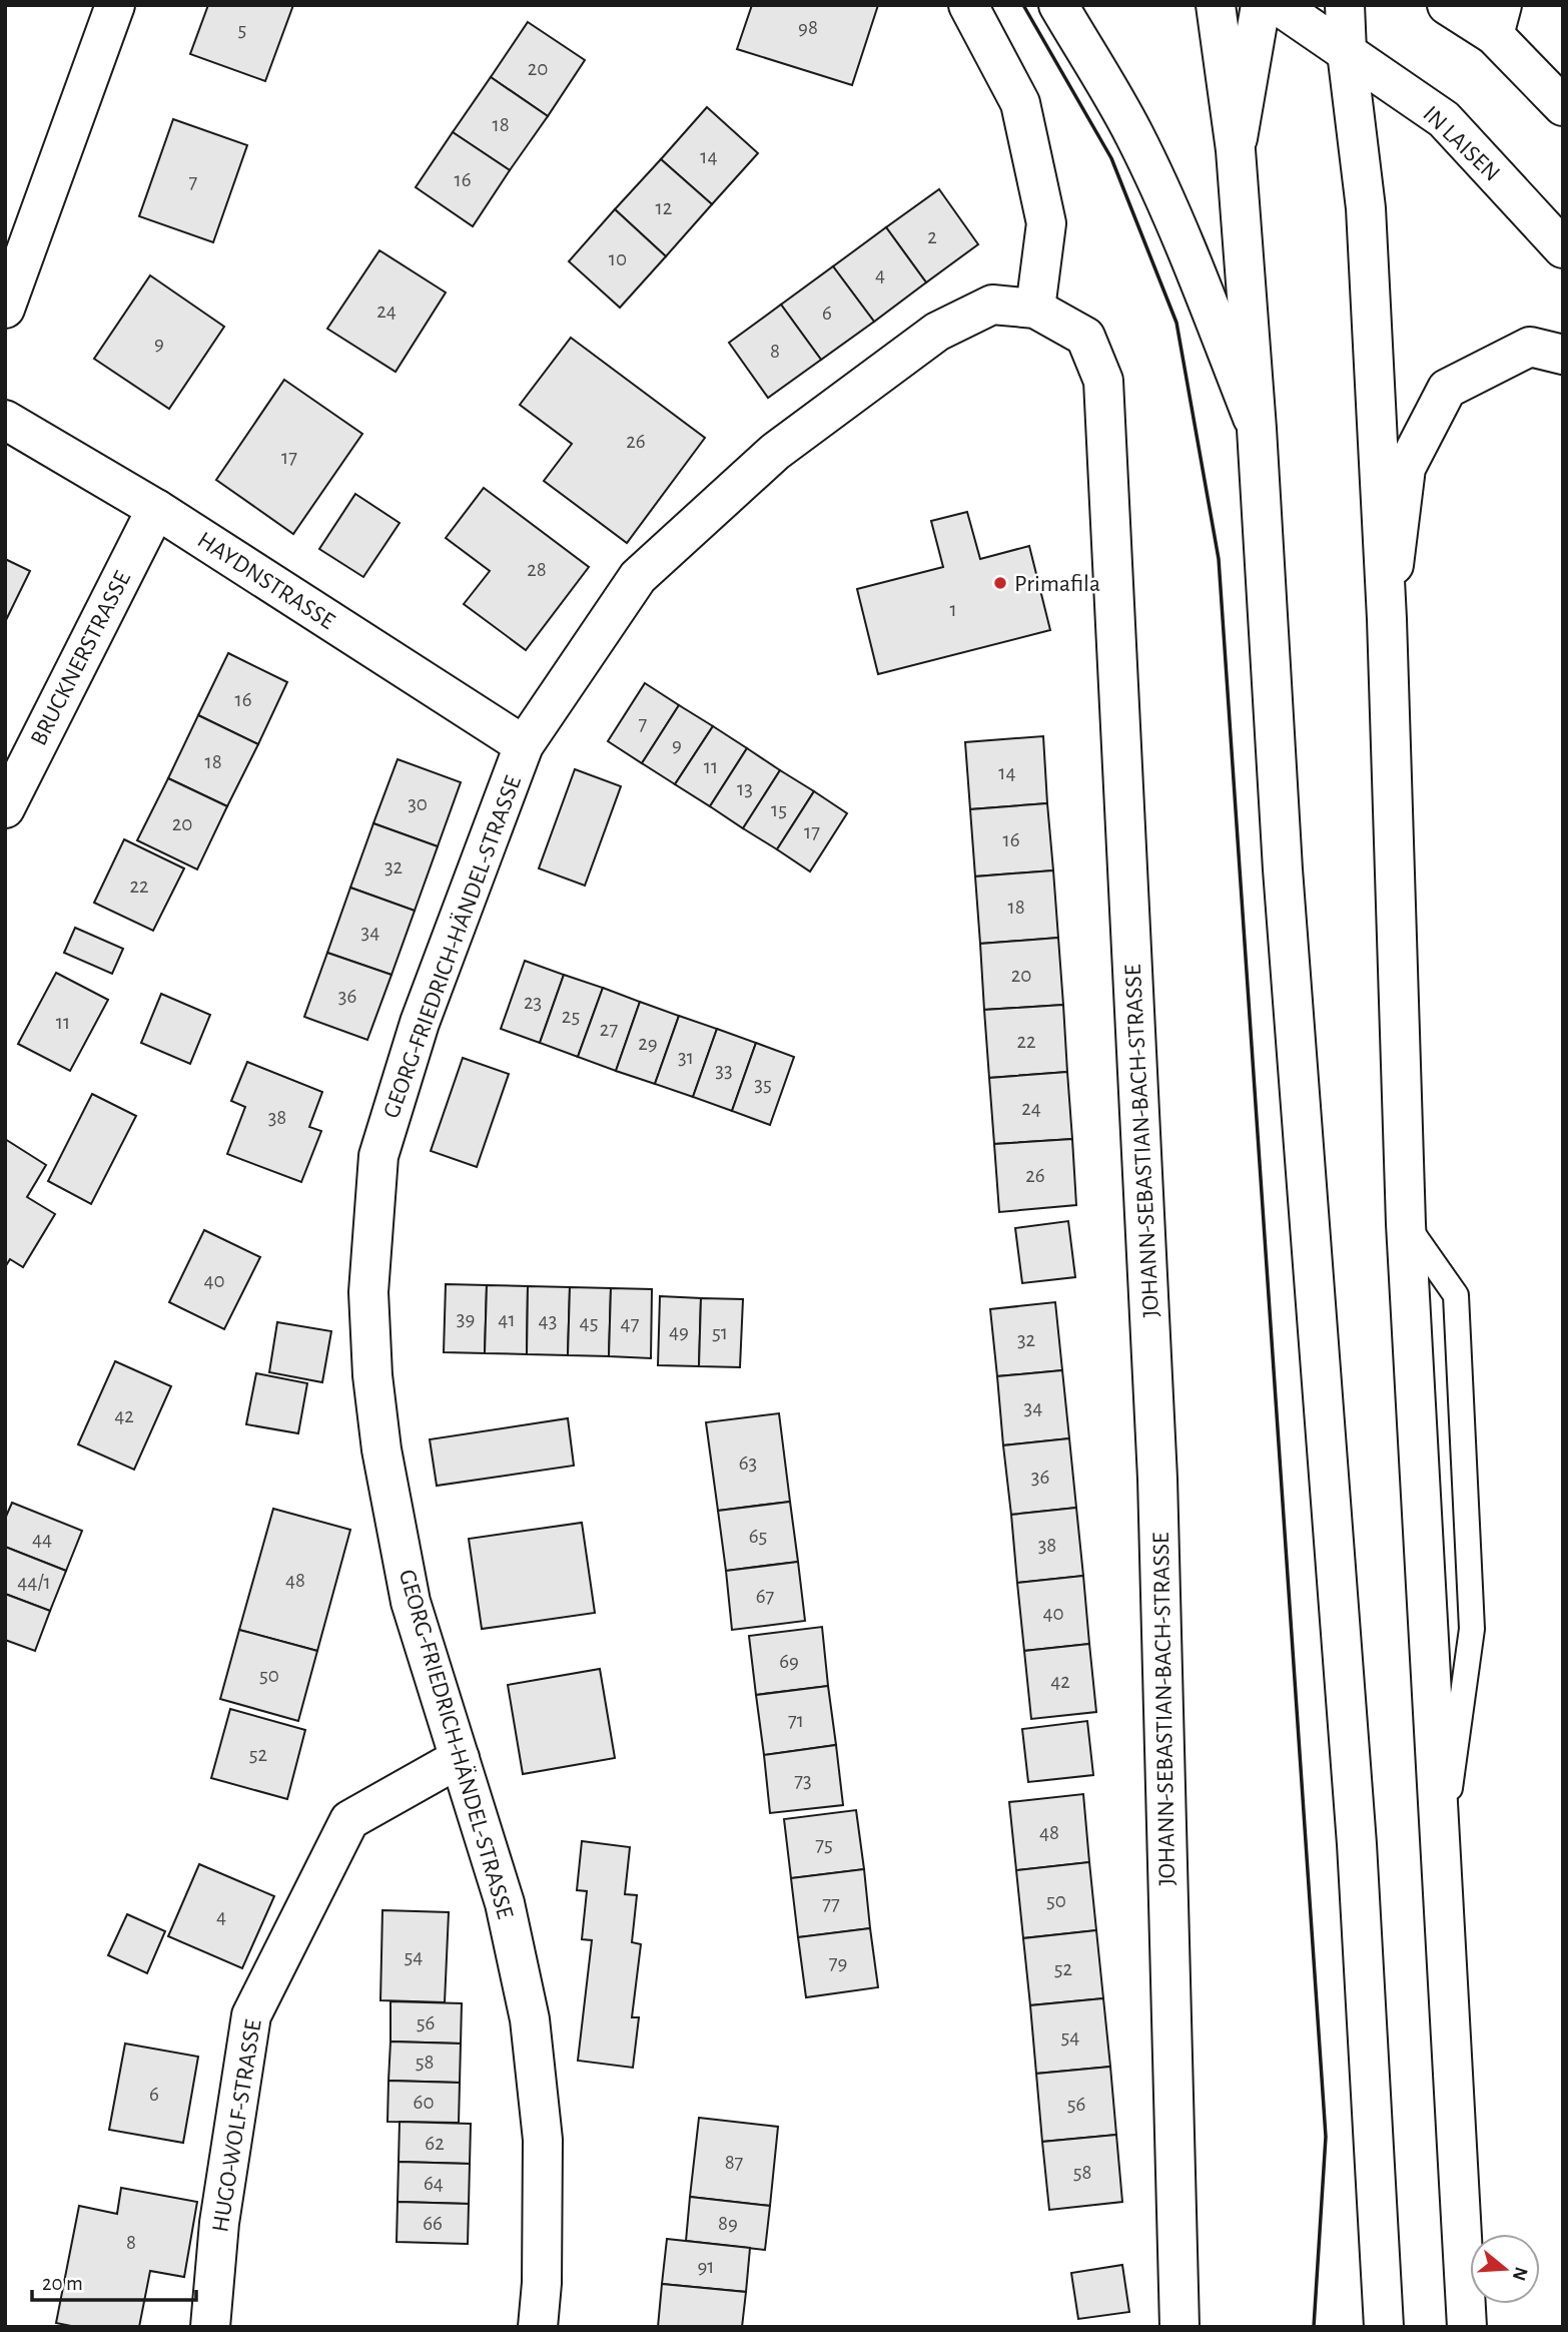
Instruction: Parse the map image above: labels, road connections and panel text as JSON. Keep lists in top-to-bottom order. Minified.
{"streets":{"street":["IN LAISEN","HAYDNSTRASSE","BRUCKNERSTRASSE","GEORG-FRIEDRICH-HÄNDEL-STRASSE","JOHANN-SEBASTIAN-BACH-STRASSE","HUGO-WOLF-STRASSE"]},"crossings":[["HAYDNSTRASSE","BRUCKNERSTRASSE"],["HAYDNSTRASSE","GEORG-FRIEDRICH-HÄNDEL-STRASSE"],["GEORG-FRIEDRICH-HÄNDEL-STRASSE","JOHANN-SEBASTIAN-BACH-STRASSE"],["GEORG-FRIEDRICH-HÄNDEL-STRASSE","HUGO-WOLF-STRASSE"]],"places":["Primafila"],"house_numbers":["98","5","20","18","14","16","7","12","2","10","4","24","6","9","8","26","17","28","1","16","7","9","18","11","14","13","30","15","20","17","16","32","22","18","34","20","36","23","25","11","27","22","29","31","33","35","24","38","26","40","39","41","43","45","47","49","51","32","34","42","63","36","65","44","38","48","44/1","67","40","69","50","42","71","52","73","48","75","50","77","4","54","79","52","56","54","58","6","60","56","62","87","58","64","66","89","8","91"],"scale_bar":"20 m","north":"right"}
